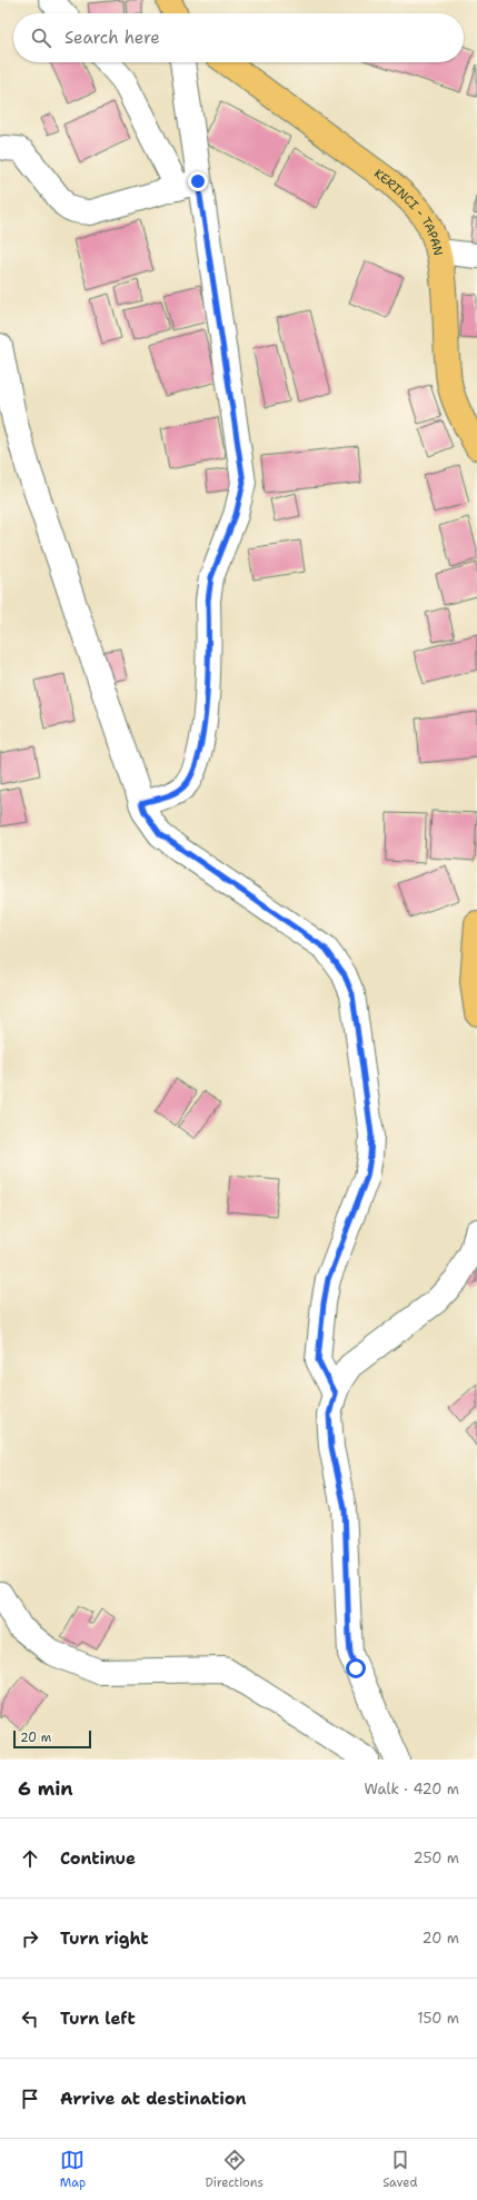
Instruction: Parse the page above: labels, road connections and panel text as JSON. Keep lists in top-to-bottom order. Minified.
{"streets":{"highway":["KERINCI - TAPAN"]},"scale_bar":"20 m","page":{"search":"Search here","scale":"20 m","heading":["6 min","Walk · 420 m"],"list":[["Continue","250 m"],["Turn right","20 m"],["Turn left","150 m"],"Arrive at destination"],"nav":["Map","Directions","Saved"]}}
